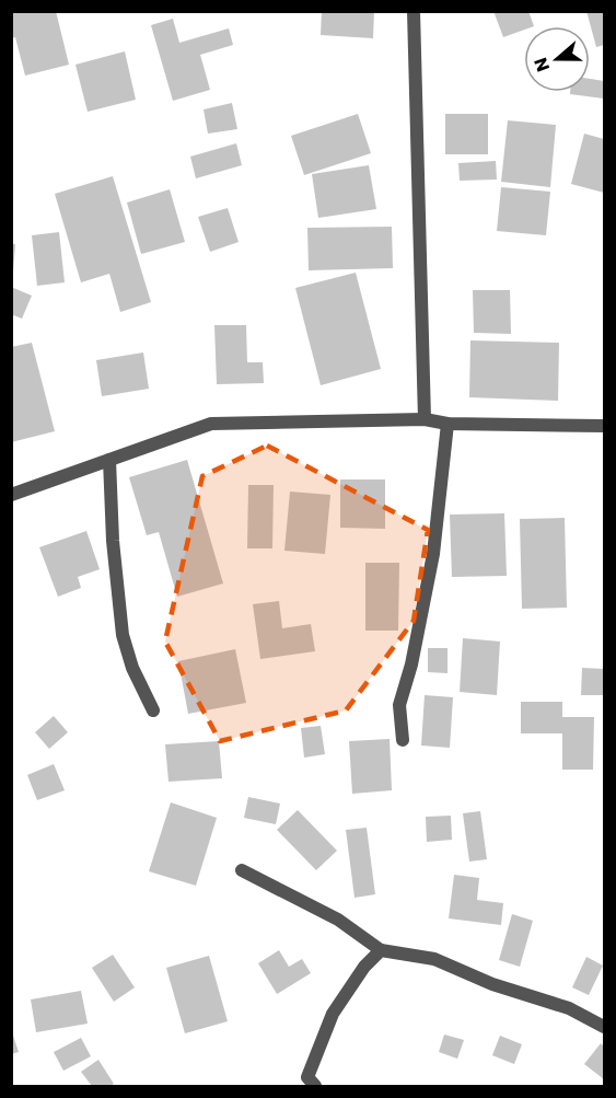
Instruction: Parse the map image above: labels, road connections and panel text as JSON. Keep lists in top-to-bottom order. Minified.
{"north":"left"}
